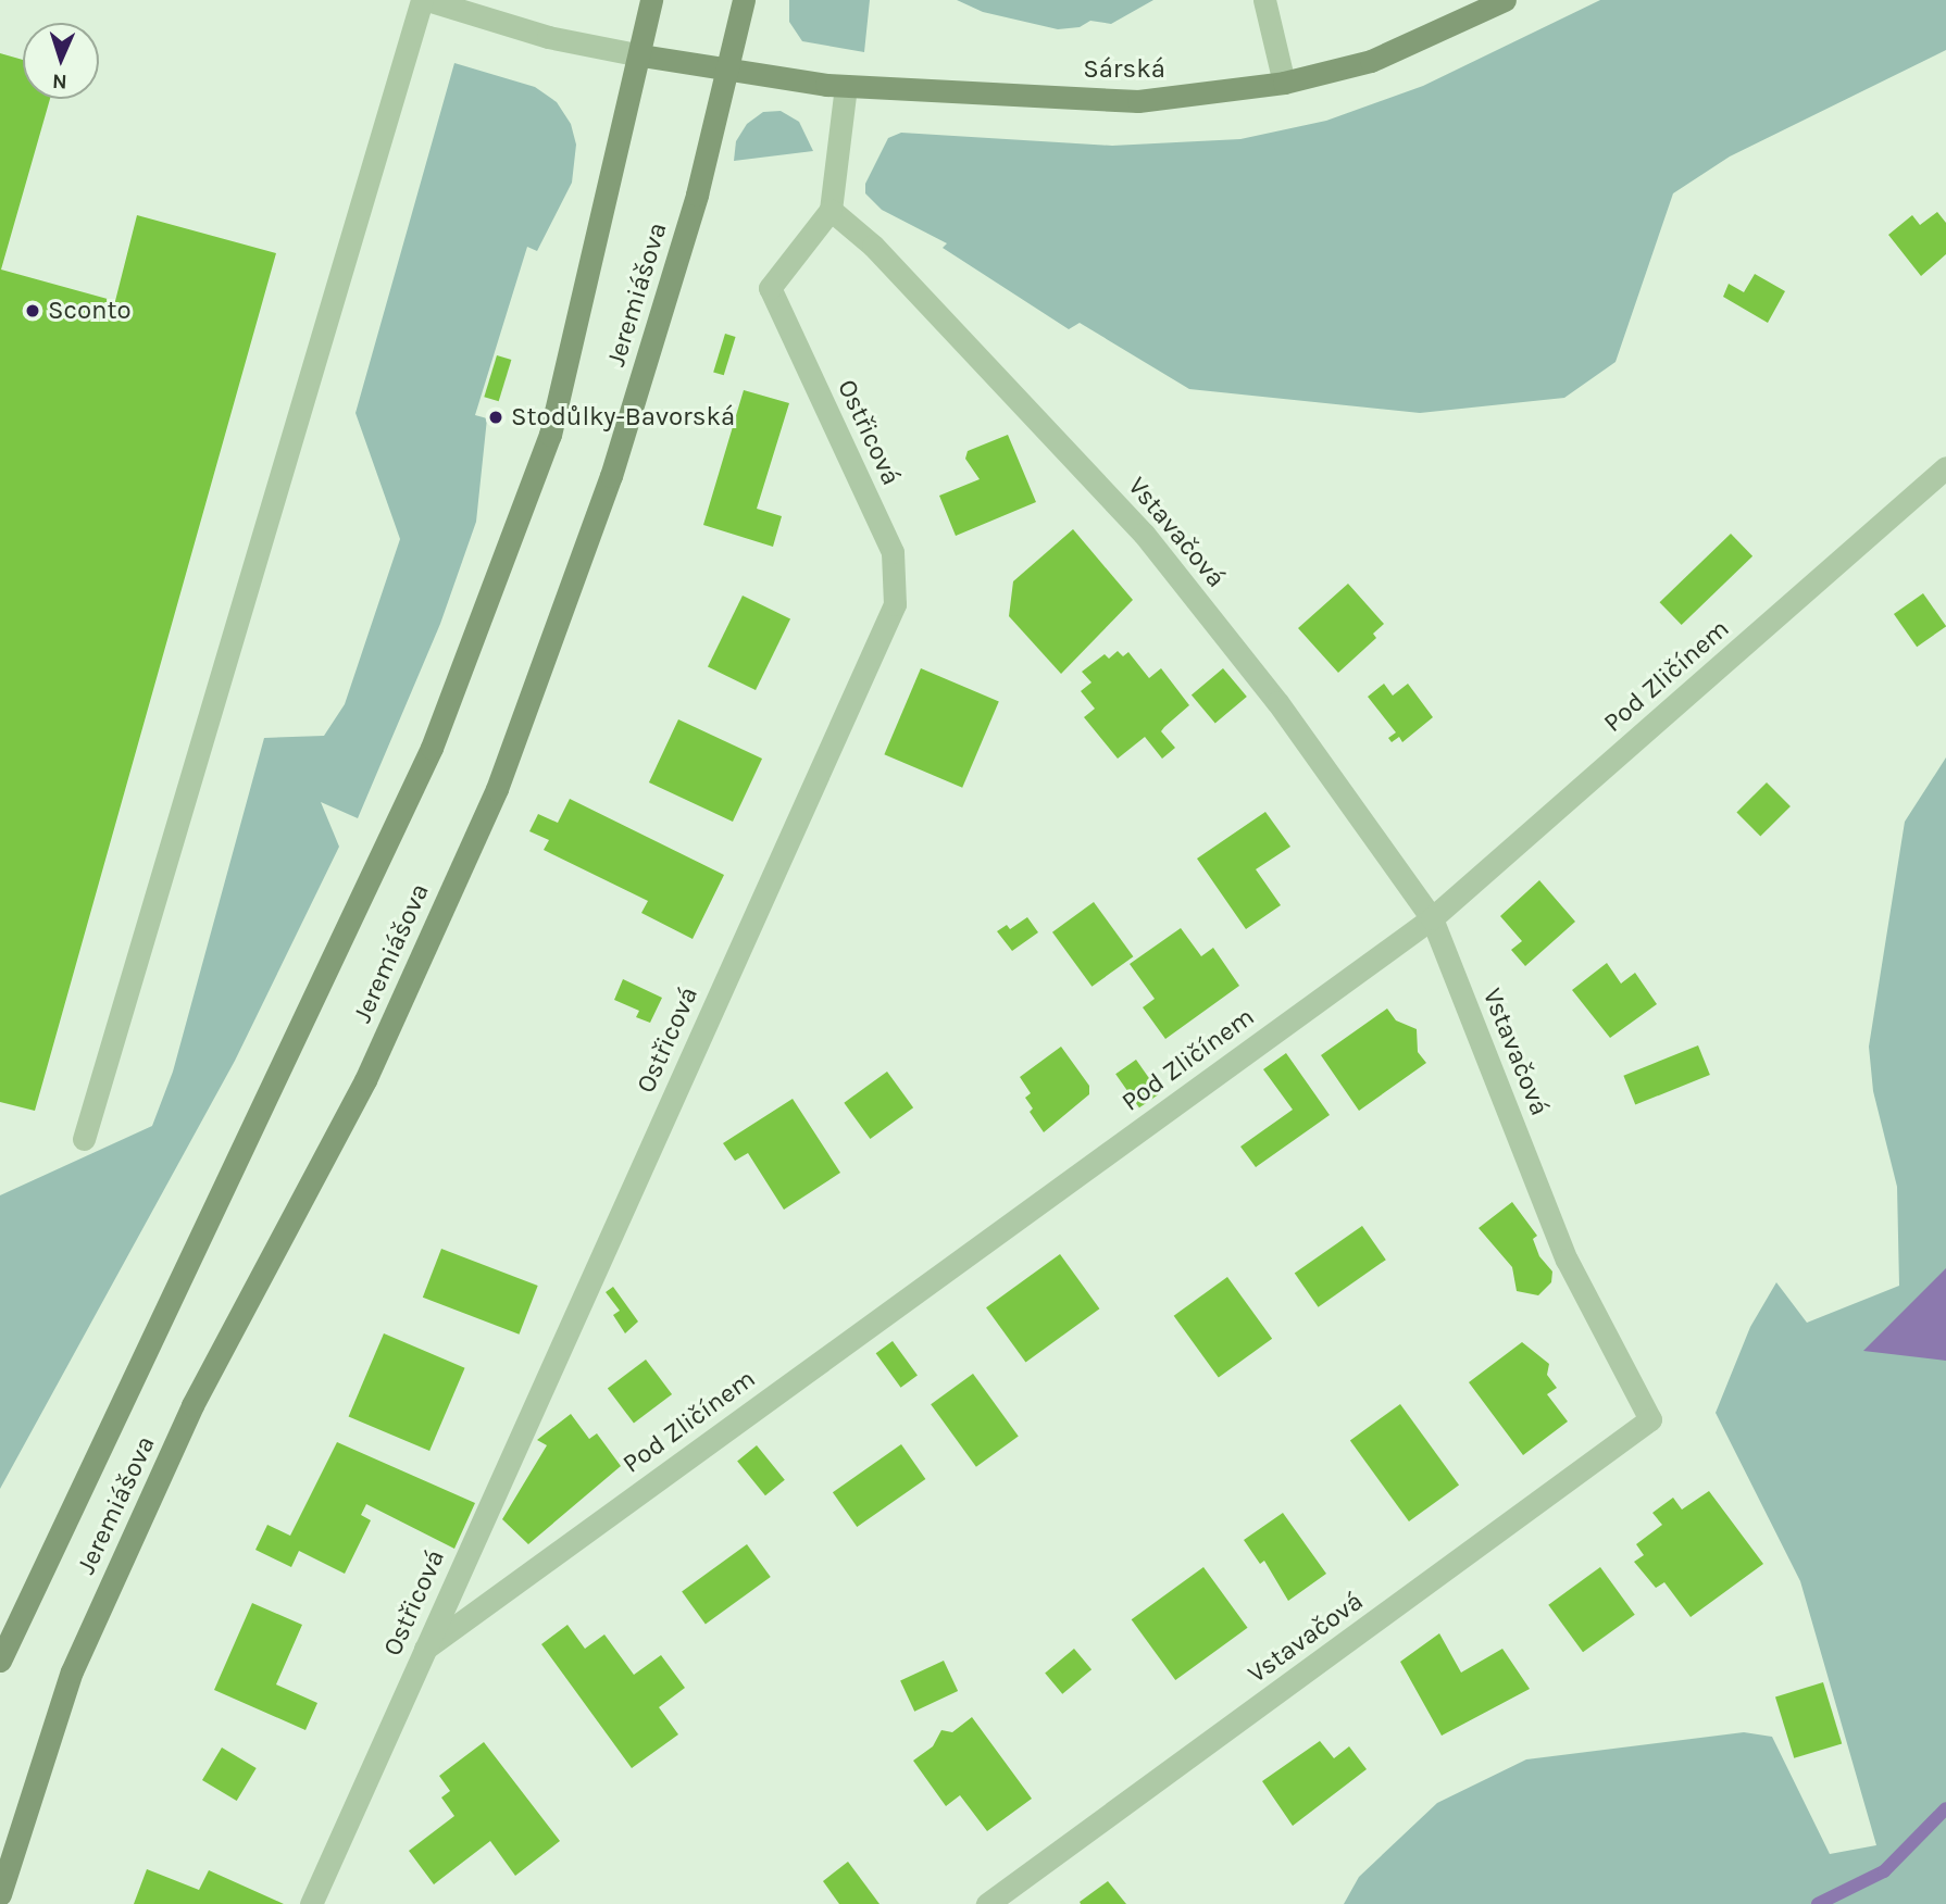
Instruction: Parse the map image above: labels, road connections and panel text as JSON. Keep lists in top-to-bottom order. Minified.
{"streets":{"main road":["Sárská","Jeremiášova"],"street":["Ostřicová","Vstavačová","Pod Zličínem"]},"crossings":[["Sárská","Jeremiášova"],["Ostřicová","Vstavačová"],["Ostřicová","Pod Zličínem"],["Vstavačová","Pod Zličínem"]],"places":["Sconto","Stodůlky-Bavorská"],"north":"bottom"}
